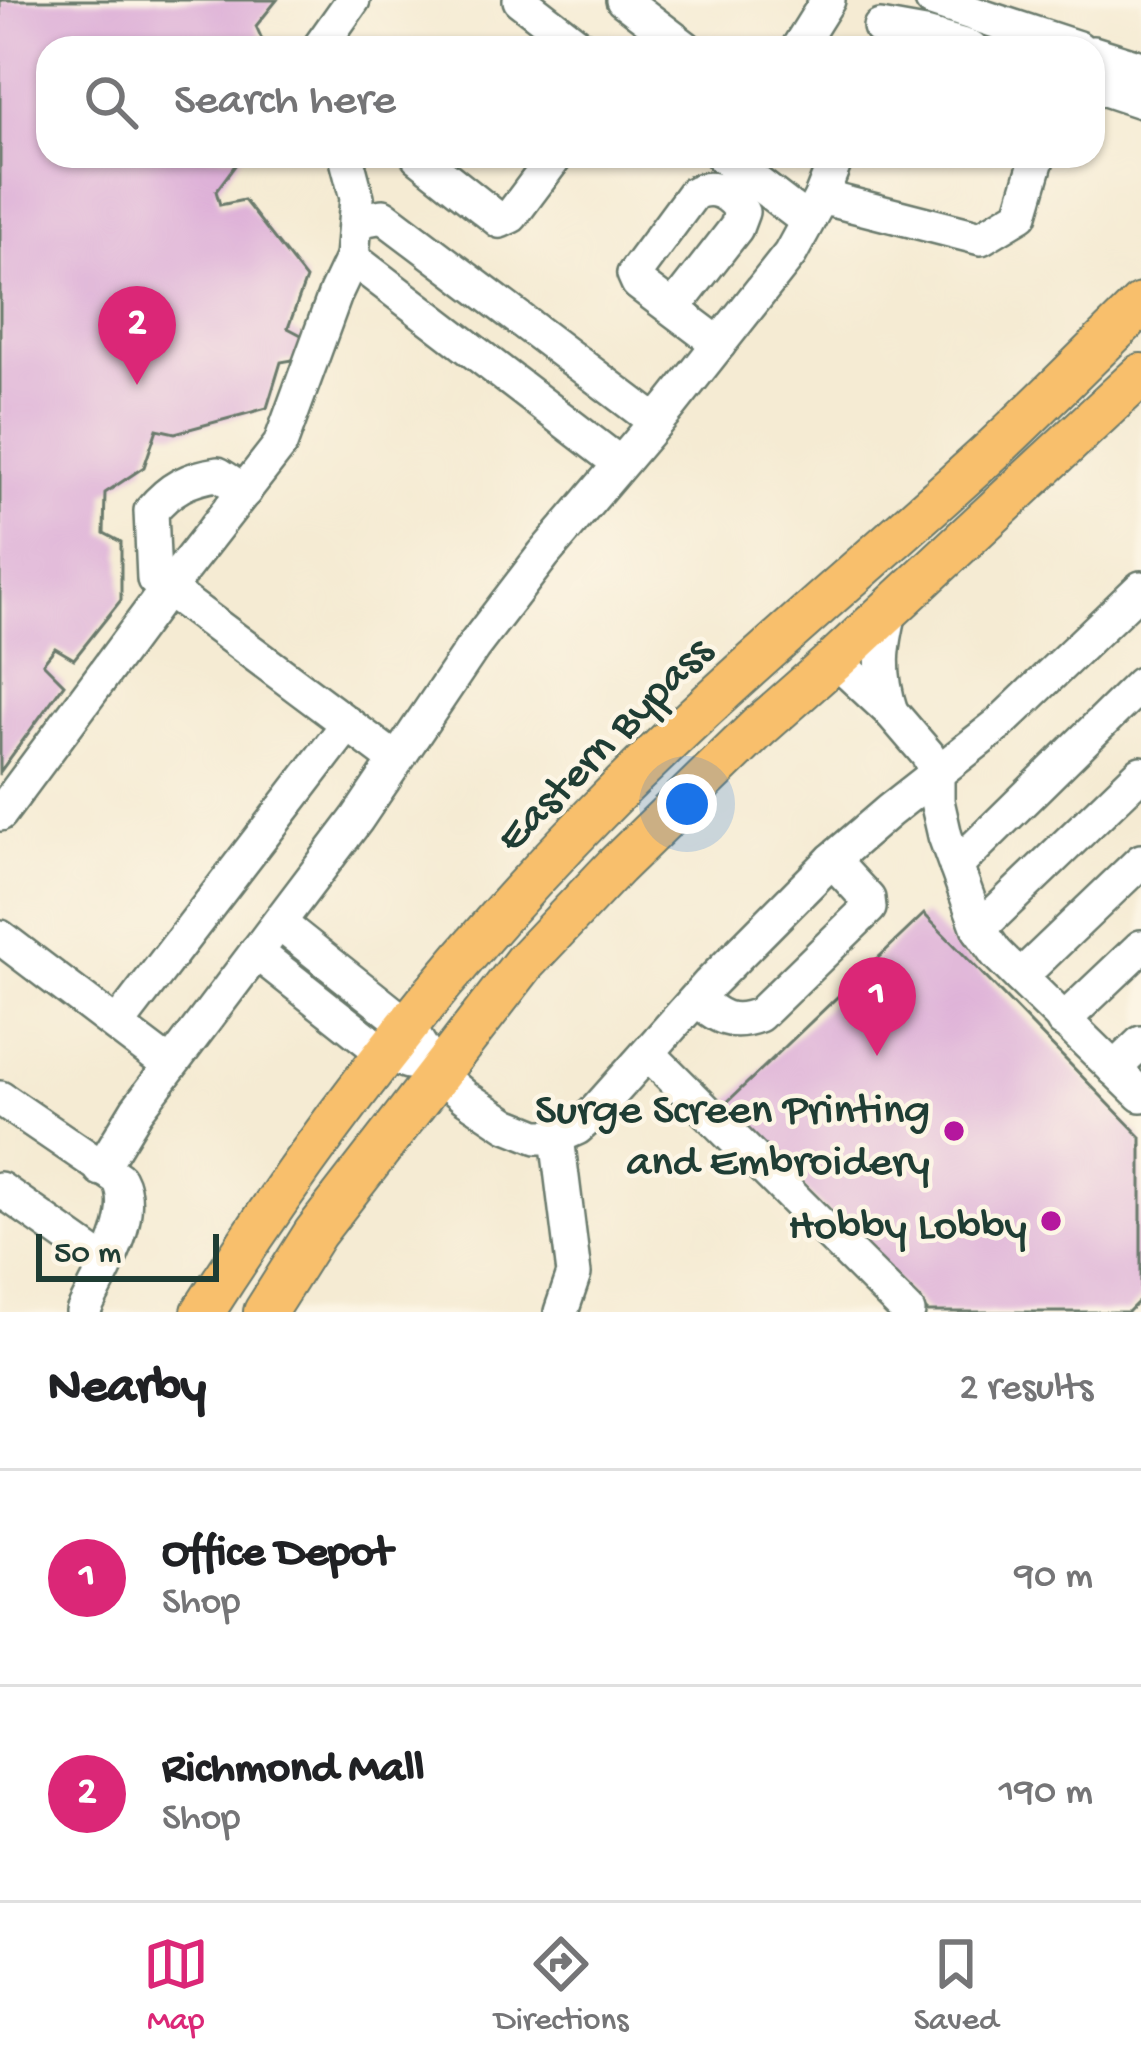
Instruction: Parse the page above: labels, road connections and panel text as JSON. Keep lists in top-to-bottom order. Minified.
{"streets":{"main road":["Eastern Bypass"]},"places":["Surge Screen Printing and Embroidery","Hobby Lobby"],"scale_bar":"50 m","page":{"search":"Search here","pins":["2","1"],"scale":"50 m","heading":["Nearby","2 results"],"list":[{"mark":"1","name":"Office Depot","note":"Shop","value":"90 m"},{"mark":"2","name":"Richmond Mall","note":"Shop","value":"190 m"}],"nav":["Map","Directions","Saved"]}}
